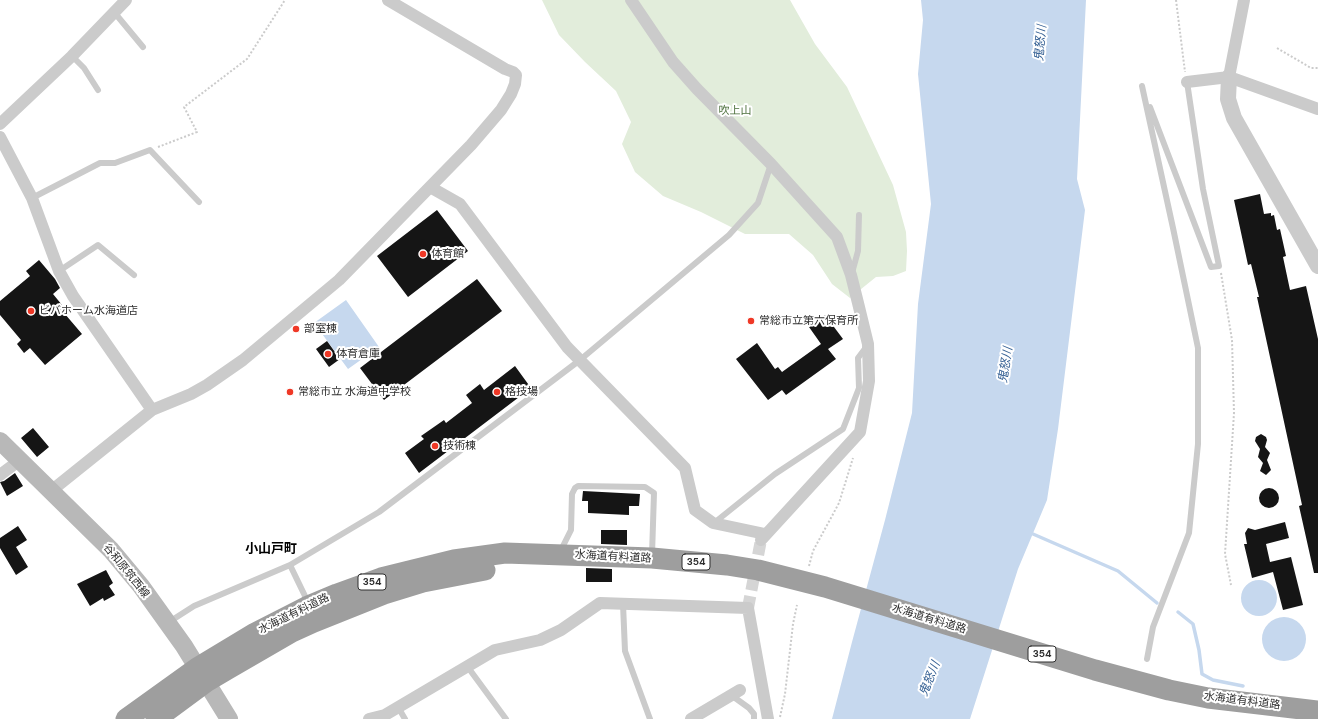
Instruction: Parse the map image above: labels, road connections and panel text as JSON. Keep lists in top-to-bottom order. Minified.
{"streets":{"highway":["水海道有料道路","354"],"main road":["谷和原筑西線"]},"crossings":[["水海道有料道路","354"],["水海道有料道路","谷和原筑西線"],["354","谷和原筑西線"]],"districts":["小山戸町"],"water":["鬼怒川"],"parks":["吹上山"],"places":["体育館","ビバホーム水海道店","常総市立第六保育所","部室棟","体育倉庫","常総市立 水海道中学校","格技場","技術棟"]}
